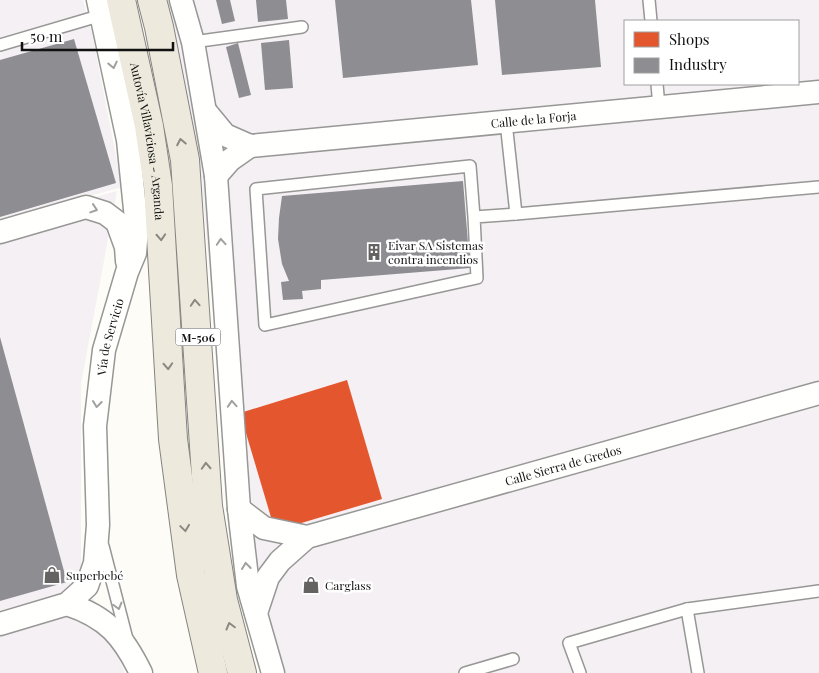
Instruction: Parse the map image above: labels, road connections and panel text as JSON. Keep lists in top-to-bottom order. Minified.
{"streets":{"main road":["Autovía Villaviciosa - Arganda","M-506"],"street":["Calle de la Forja","Vía de Servicio","Calle Sierra de Gredos"]},"crossings":[["Autovía Villaviciosa - Arganda","Vía de Servicio"]],"places":{"building":["Eivar SA Sistemas contra incendios"],"shop":["Superbebé","Carglass"]},"legend":["Shops","Industry"],"scale_bar":"50 m"}
